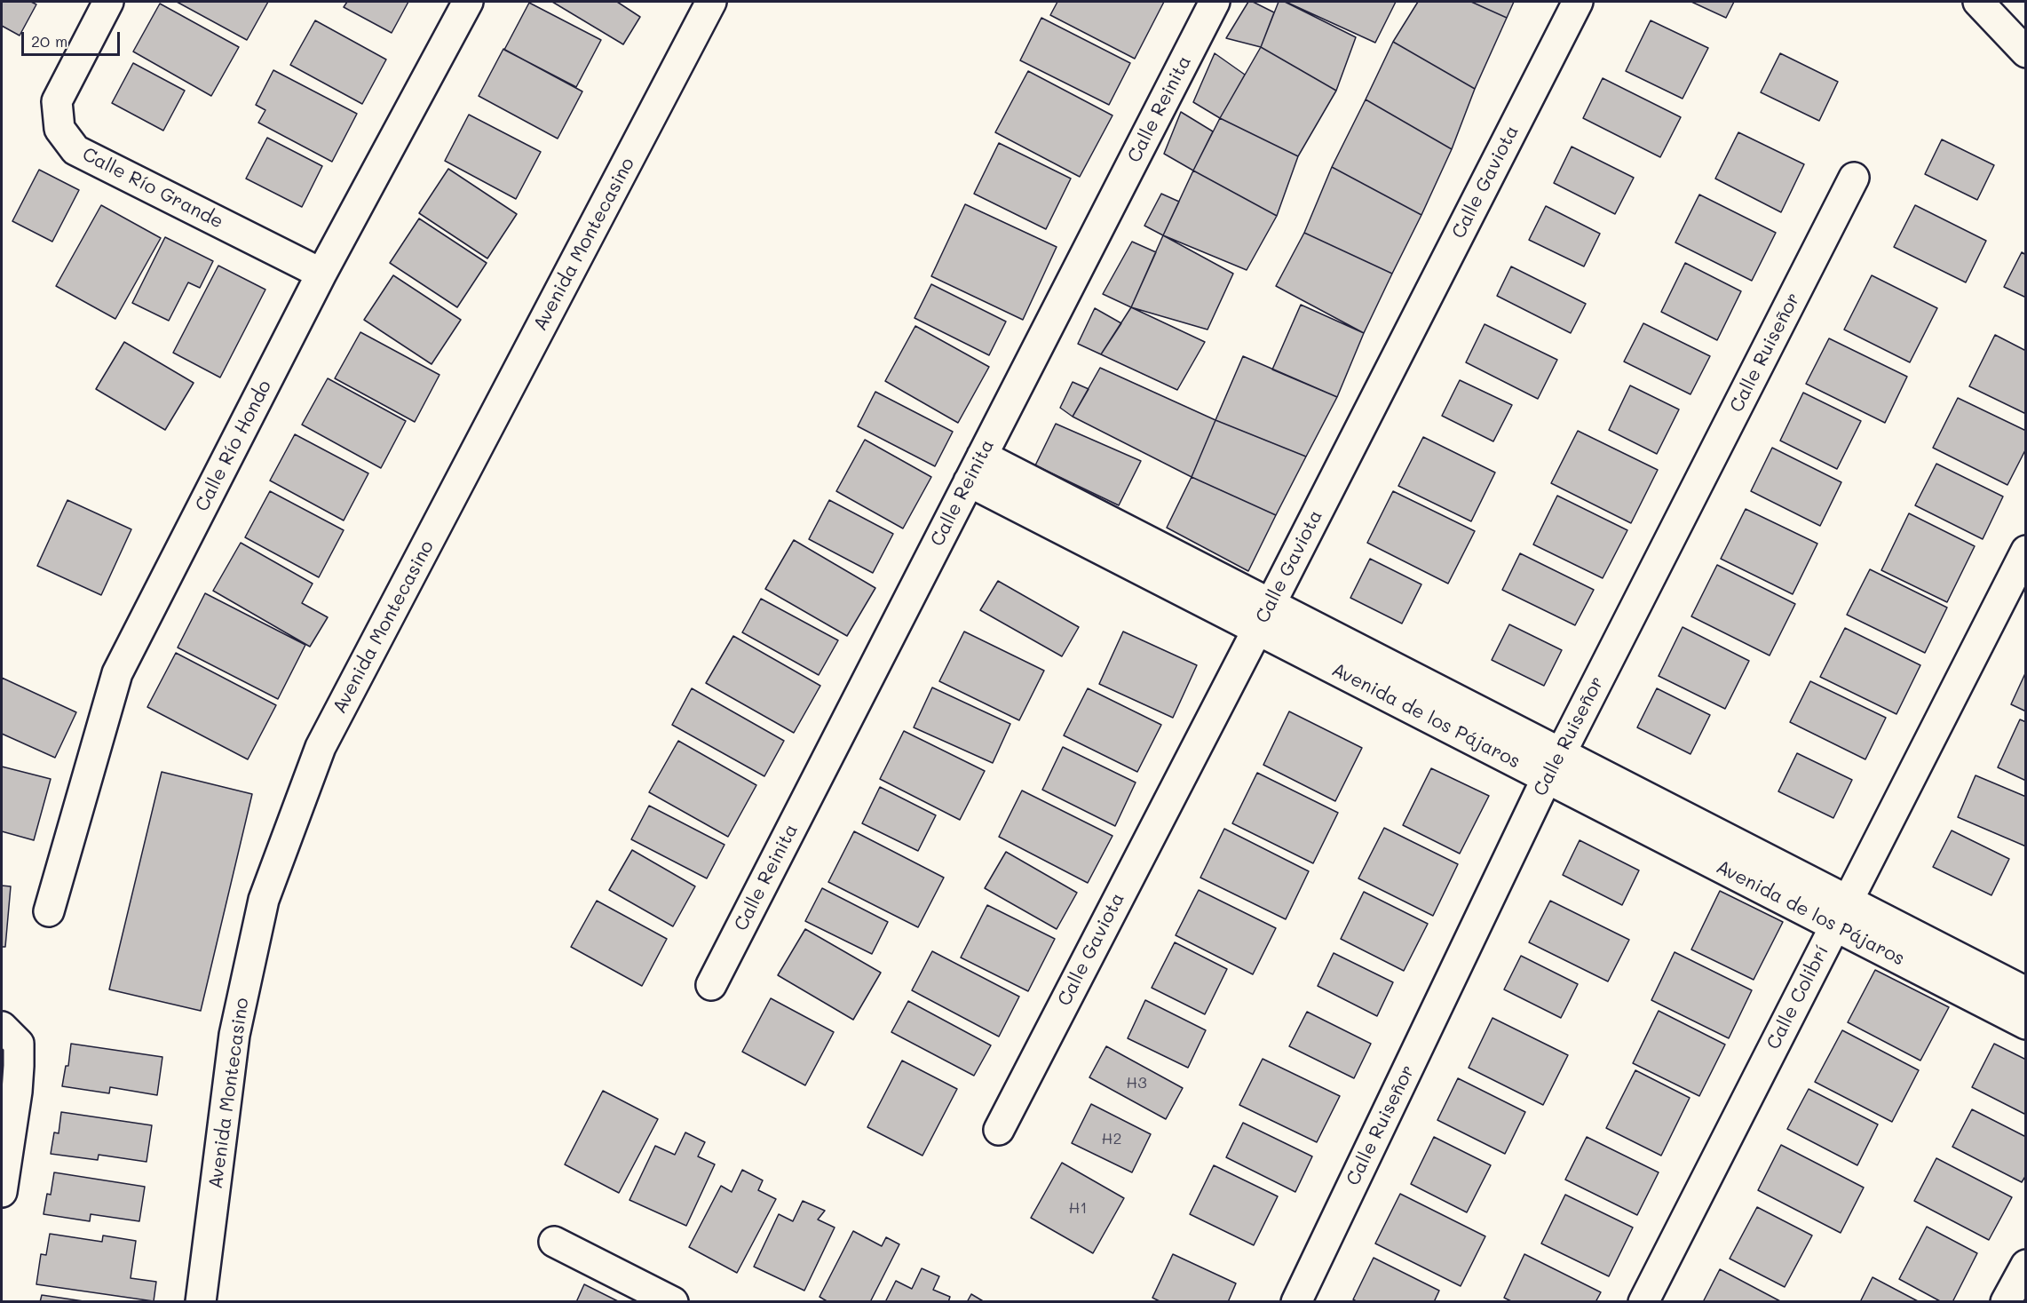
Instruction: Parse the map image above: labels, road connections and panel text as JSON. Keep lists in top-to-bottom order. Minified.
{"streets":{"street":["Calle Reinita","Calle Gaviota","Calle Río Grande","Avenida Montecasino","Calle Ruiseñor","Calle Río Hondo","Avenida de los Pájaros","Calle Colibrí"]},"crossings":[["Calle Reinita","Avenida de los Pájaros"],["Calle Gaviota","Avenida de los Pájaros"],["Calle Río Grande","Calle Río Hondo"],["Calle Ruiseñor","Avenida de los Pájaros"],["Avenida de los Pájaros","Calle Colibrí"]],"house_numbers":["H3","H2","H1"],"scale_bar":"20 m"}
